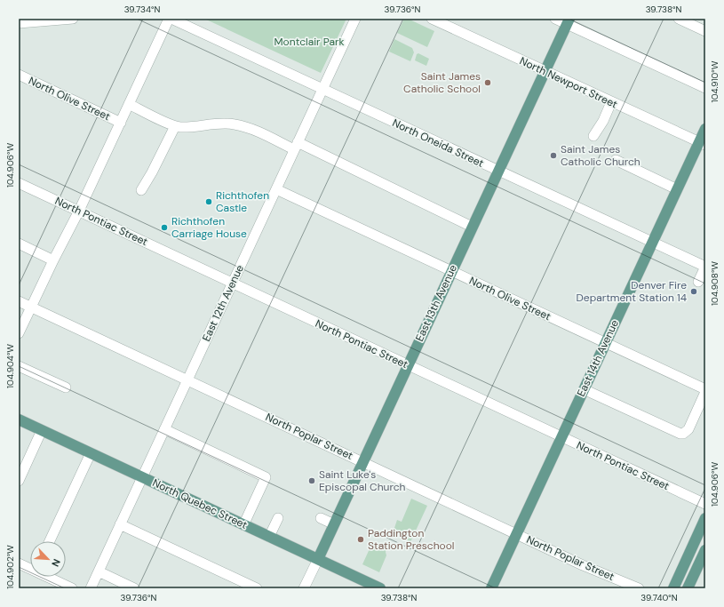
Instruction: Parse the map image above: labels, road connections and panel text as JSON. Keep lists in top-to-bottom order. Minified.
{"streets":{"main road":["East 13th Avenue","East 14th Avenue","North Quebec Street"],"street":["North Newport Street","North Olive Street","North Oneida Street","North Pontiac Street","East 12th Avenue","North Poplar Street"]},"crossings":[["North Newport Street","East 13th Avenue"],["North Newport Street","East 14th Avenue"],["North Olive Street","East 12th Avenue"],["North Olive Street","East 13th Avenue"],["North Olive Street","East 14th Avenue"],["North Oneida Street","East 12th Avenue"],["North Oneida Street","East 13th Avenue"],["North Oneida Street","East 14th Avenue"],["North Pontiac Street","East 12th Avenue"],["North Pontiac Street","East 13th Avenue"],["North Pontiac Street","East 14th Avenue"],["East 12th Avenue","North Poplar Street"],["East 12th Avenue","North Quebec Street"],["East 13th Avenue","North Poplar Street"],["East 13th Avenue","North Quebec Street"],["East 14th Avenue","North Poplar Street"]],"parks":["Montclair Park"],"places":["Saint James Catholic School","Saint James Catholic Church","Richthofen Castle","Richthofen Carriage House","Denver Fire Department Station 14","Saint Luke's Episcopal Church","Paddington Station Preschool"],"north":"bottom right","coordinates":["39.734°N","39.736°N","39.738°N","104.910°W","104.906°W","104.908°W","104.904°W","104.902°W","39.740°N"]}
